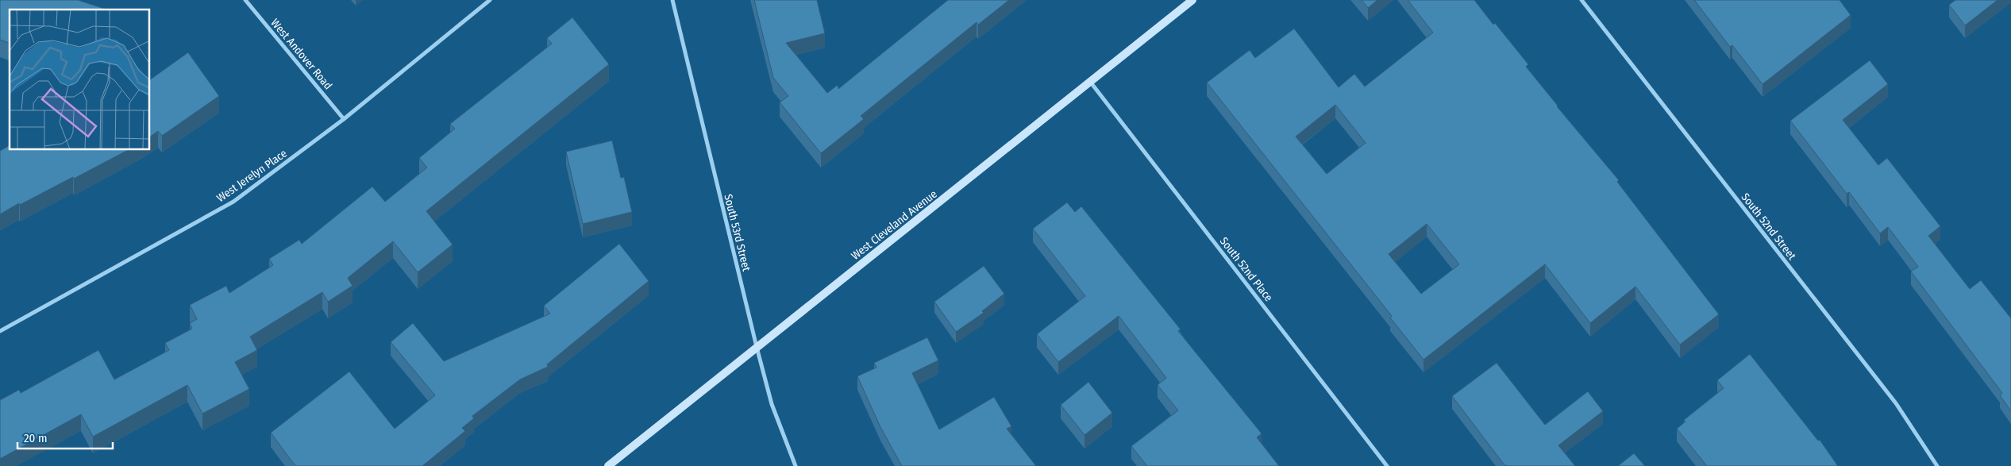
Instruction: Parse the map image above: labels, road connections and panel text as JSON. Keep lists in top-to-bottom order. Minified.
{"streets":{"street":["West Andover Road","West Jerelyn Place","West Cleveland Avenue","South 52nd Street","South 53rd Street","South 52nd Place"]},"crossings":[["West Andover Road","West Jerelyn Place"],["West Cleveland Avenue","South 53rd Street"],["West Cleveland Avenue","South 52nd Place"]],"scale_bar":"20 m"}
